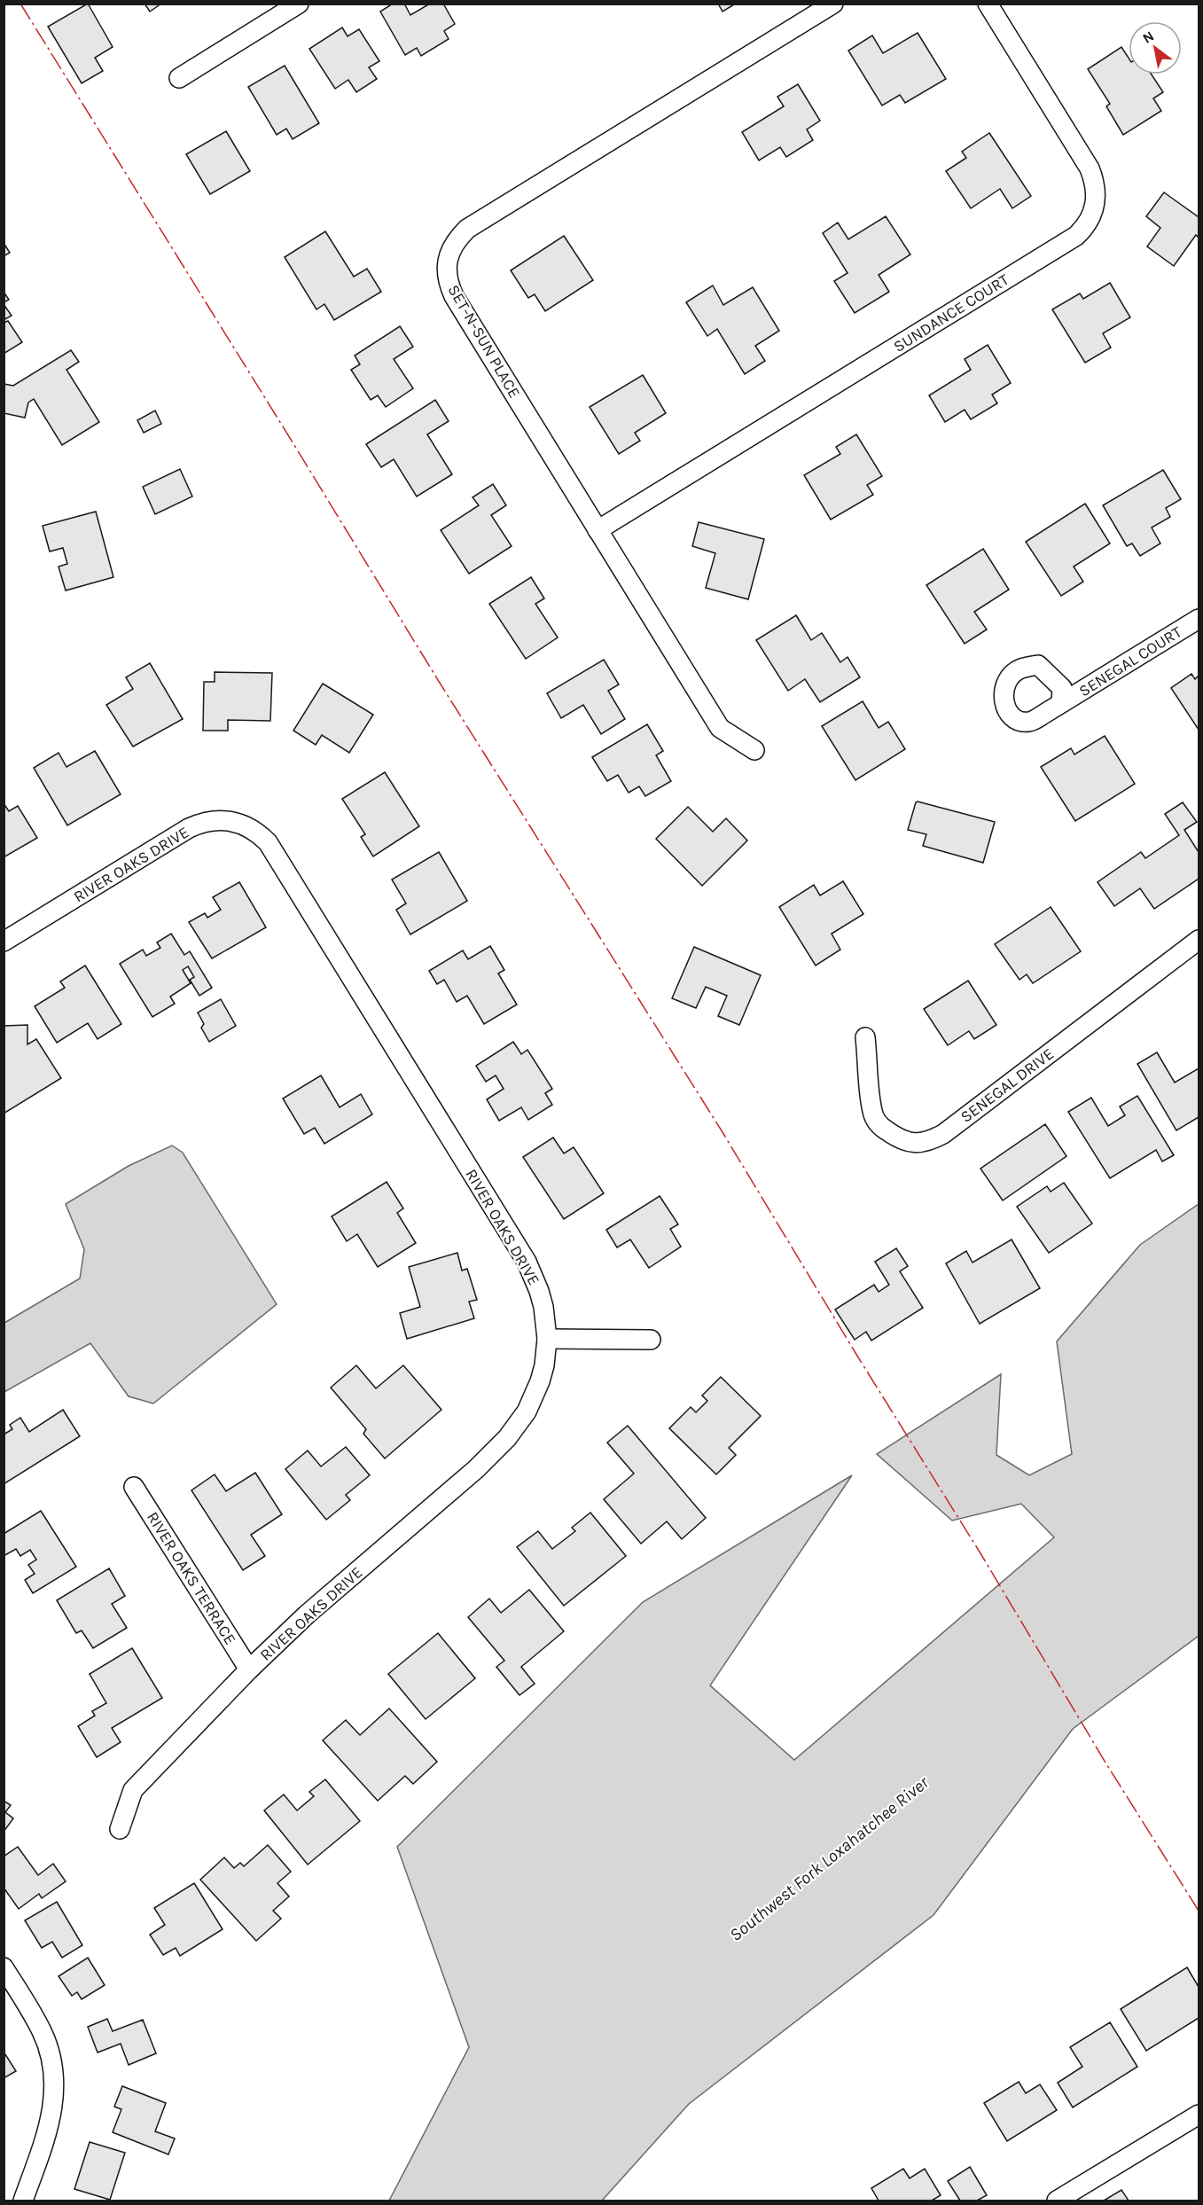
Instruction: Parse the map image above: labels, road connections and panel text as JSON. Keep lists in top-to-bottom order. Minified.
{"streets":{"street":["SUNDANCE COURT","SET-N-SUN PLACE","SENEGAL COURT","RIVER OAKS DRIVE","SENEGAL DRIVE","RIVER OAKS TERRACE"]},"crossings":[["SUNDANCE COURT","SET-N-SUN PLACE"],["RIVER OAKS DRIVE","RIVER OAKS TERRACE"]],"water":["Southwest Fork Loxahatchee River"],"north":"top left"}
